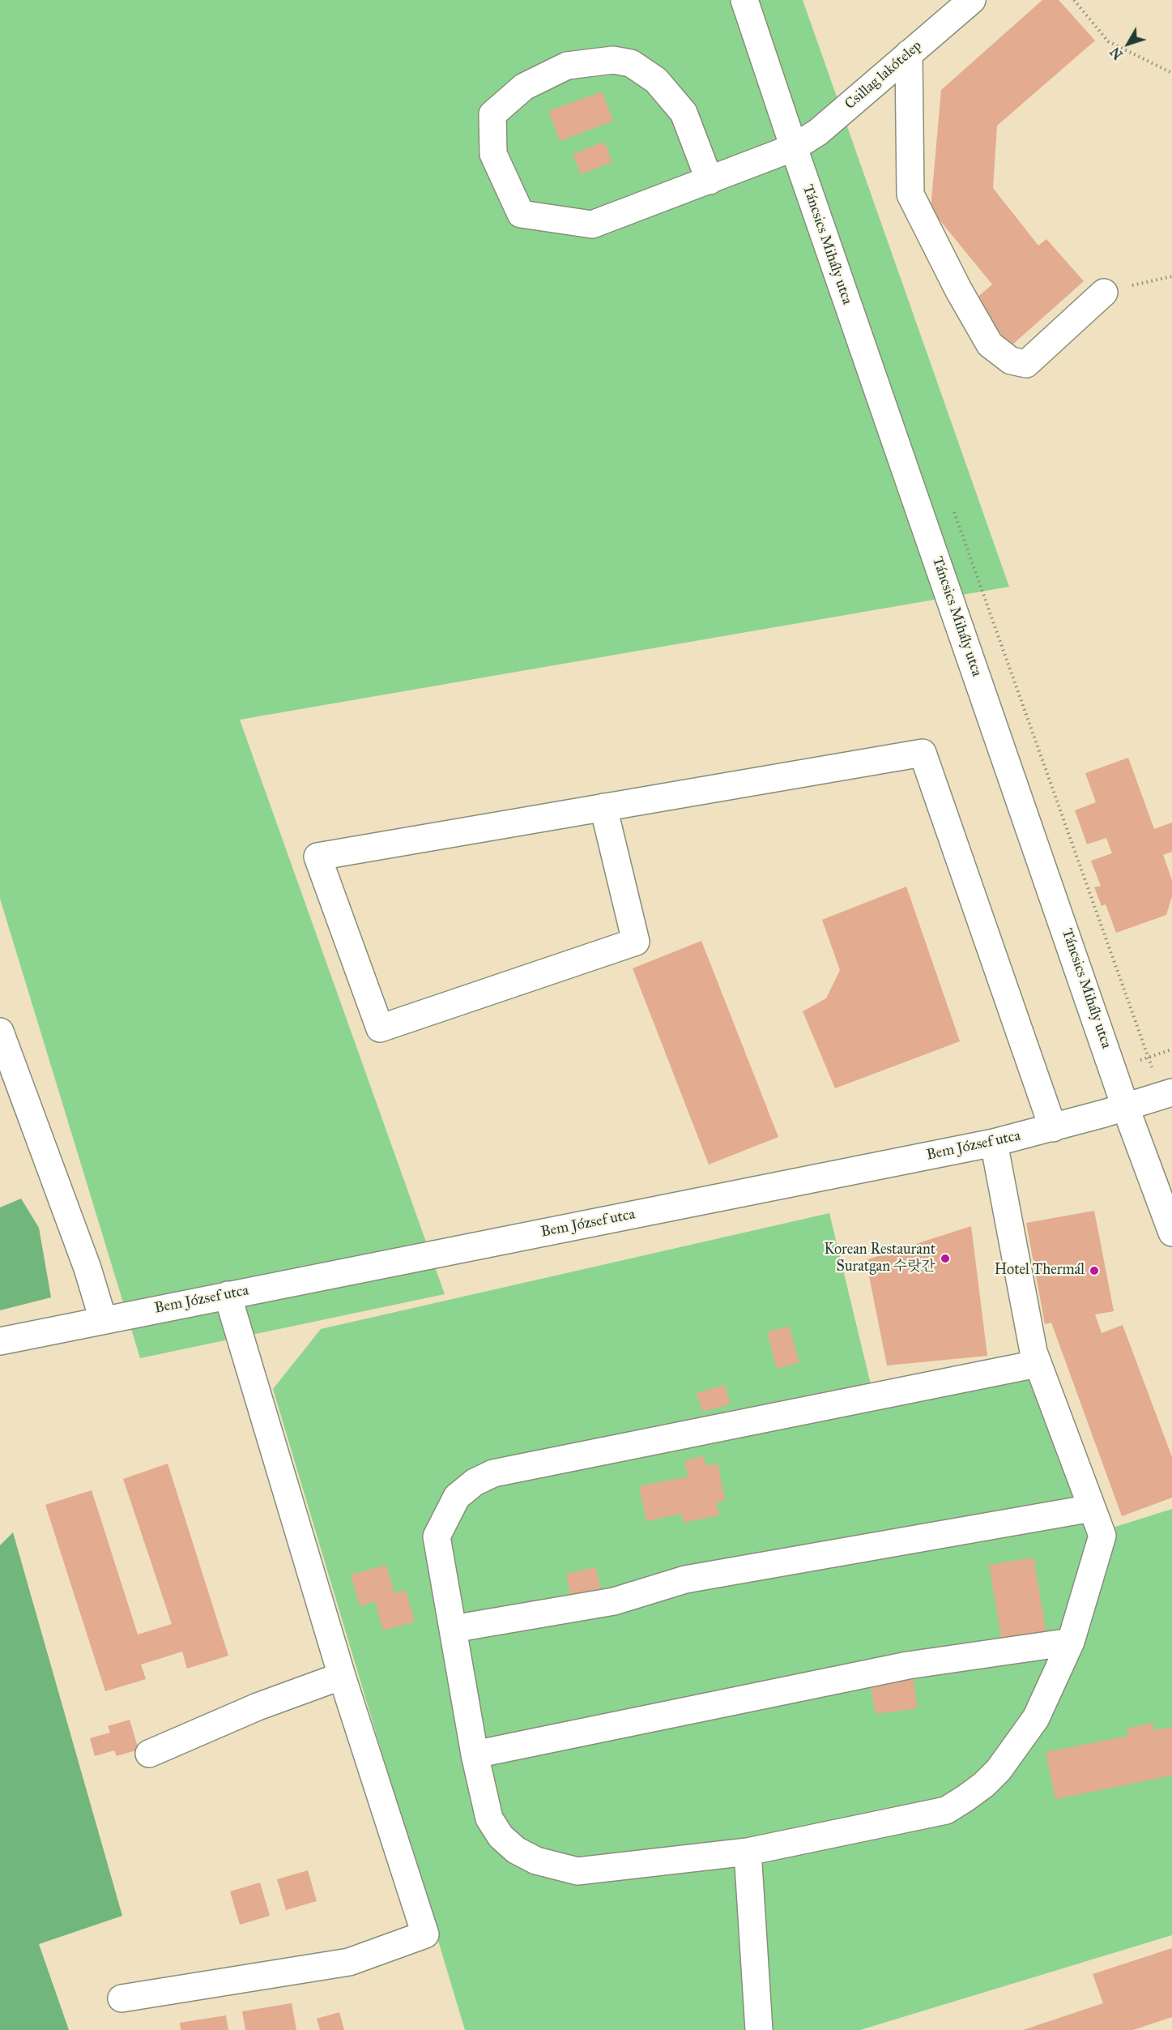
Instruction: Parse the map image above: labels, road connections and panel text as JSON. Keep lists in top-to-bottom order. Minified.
{"streets":{"street":["Csillag lakótelep","Táncsics Mihály utca","Bem József utca"]},"crossings":[["Csillag lakótelep","Táncsics Mihály utca"],["Táncsics Mihály utca","Bem József utca"]],"places":["Korean Restaurant Suratgan 수랏간","Hotel Thermál"],"north":"bottom left"}
